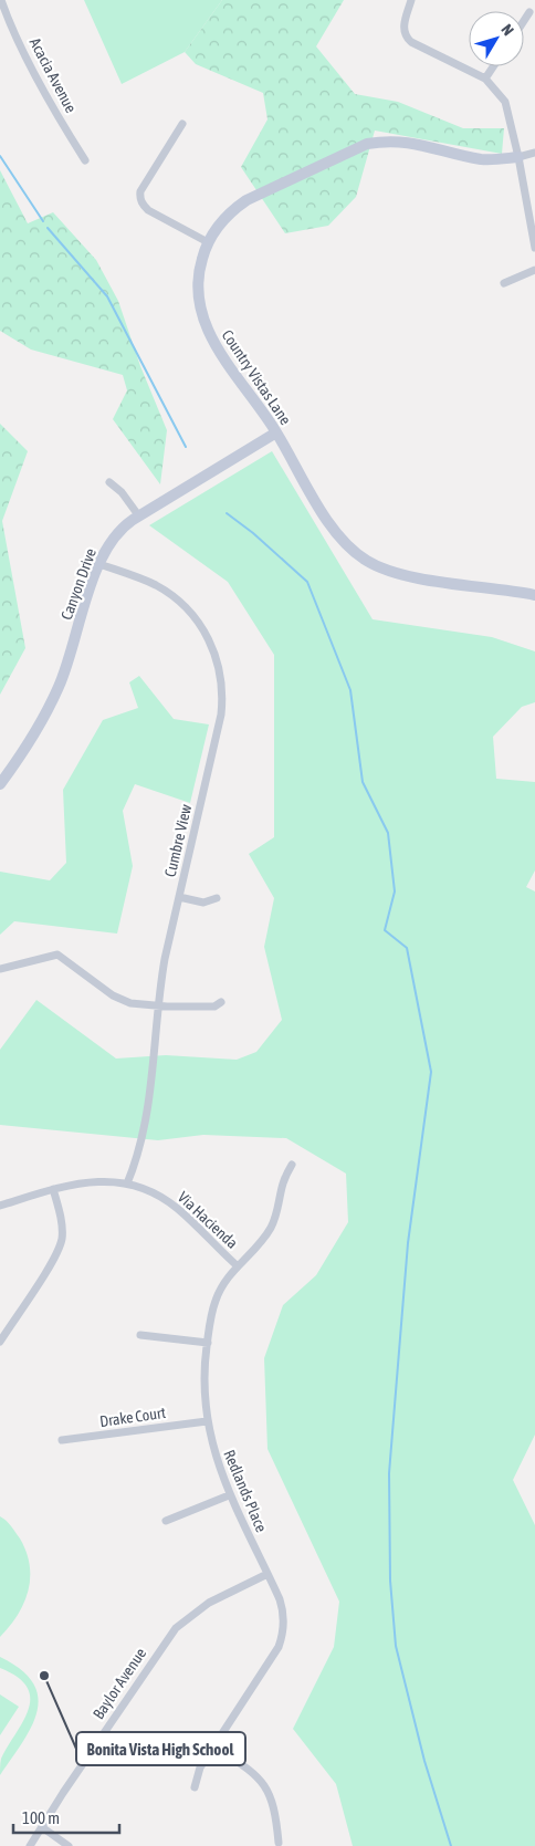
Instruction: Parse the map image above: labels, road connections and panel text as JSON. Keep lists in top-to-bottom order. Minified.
{"streets":{"street":["Acacia Avenue","Country Vistas Lane","Canyon Drive","Cumbre View","Via Hacienda","Drake Court","Redlands Place","Baylor Avenue"]},"crossings":[["Country Vistas Lane","Canyon Drive"],["Canyon Drive","Cumbre View"],["Cumbre View","Via Hacienda"],["Via Hacienda","Redlands Place"],["Drake Court","Redlands Place"],["Redlands Place","Baylor Avenue"]],"places":["Bonita Vista High School"],"scale_bar":"100 m","north":"top right"}
